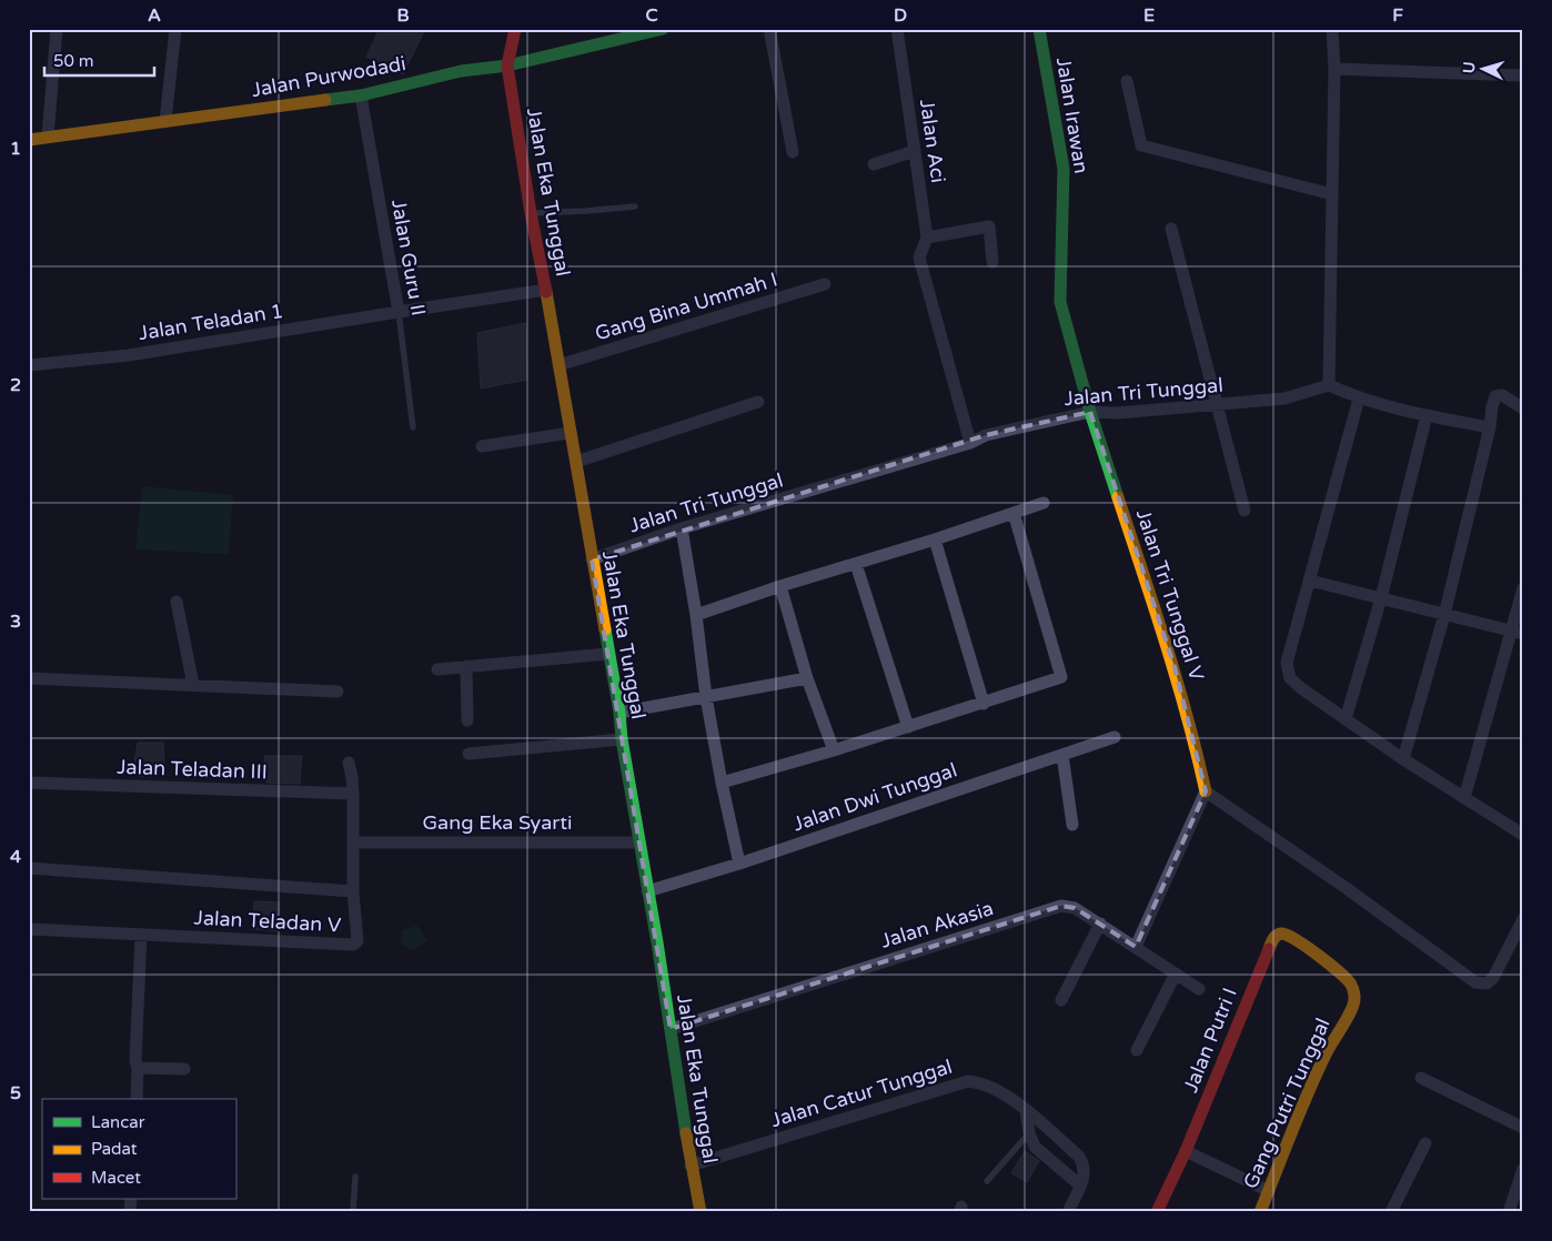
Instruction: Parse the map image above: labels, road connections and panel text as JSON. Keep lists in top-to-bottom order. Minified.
{"streets":{"street":["Jalan Purwodadi","Jalan Irawan","Jalan Aci","Jalan Eka Tunggal","Jalan Guru II","Gang Bina Ummah I","Jalan Teladan 1","Jalan Tri Tunggal","Jalan Tri Tunggal V","Jalan Teladan III","Jalan Dwi Tunggal","Gang Eka Syarti","Jalan Teladan V","Jalan Akasia","Jalan Putri I","Jalan Catur Tunggal","Gang Putri Tunggal"]},"crossings":[["Jalan Purwodadi","Jalan Eka Tunggal"],["Jalan Purwodadi","Jalan Guru II"],["Jalan Irawan","Jalan Tri Tunggal"],["Jalan Irawan","Jalan Tri Tunggal V"],["Jalan Aci","Jalan Tri Tunggal"],["Jalan Eka Tunggal","Gang Bina Ummah I"],["Jalan Eka Tunggal","Jalan Teladan 1"],["Jalan Eka Tunggal","Jalan Tri Tunggal"],["Jalan Eka Tunggal","Jalan Dwi Tunggal"],["Jalan Eka Tunggal","Gang Eka Syarti"],["Jalan Eka Tunggal","Jalan Akasia"],["Jalan Eka Tunggal","Jalan Catur Tunggal"],["Jalan Guru II","Jalan Teladan 1"],["Jalan Tri Tunggal","Jalan Tri Tunggal V"],["Jalan Teladan III","Jalan Teladan V"],["Gang Eka Syarti","Jalan Teladan V"],["Jalan Putri I","Gang Putri Tunggal"]],"legend":["Lancar","Padat","Macet"],"scale_bar":"50 m","north":"left","grid":{"columns":["A","B","C","D","E","F"],"rows":["1","2","3","4","5"]}}
